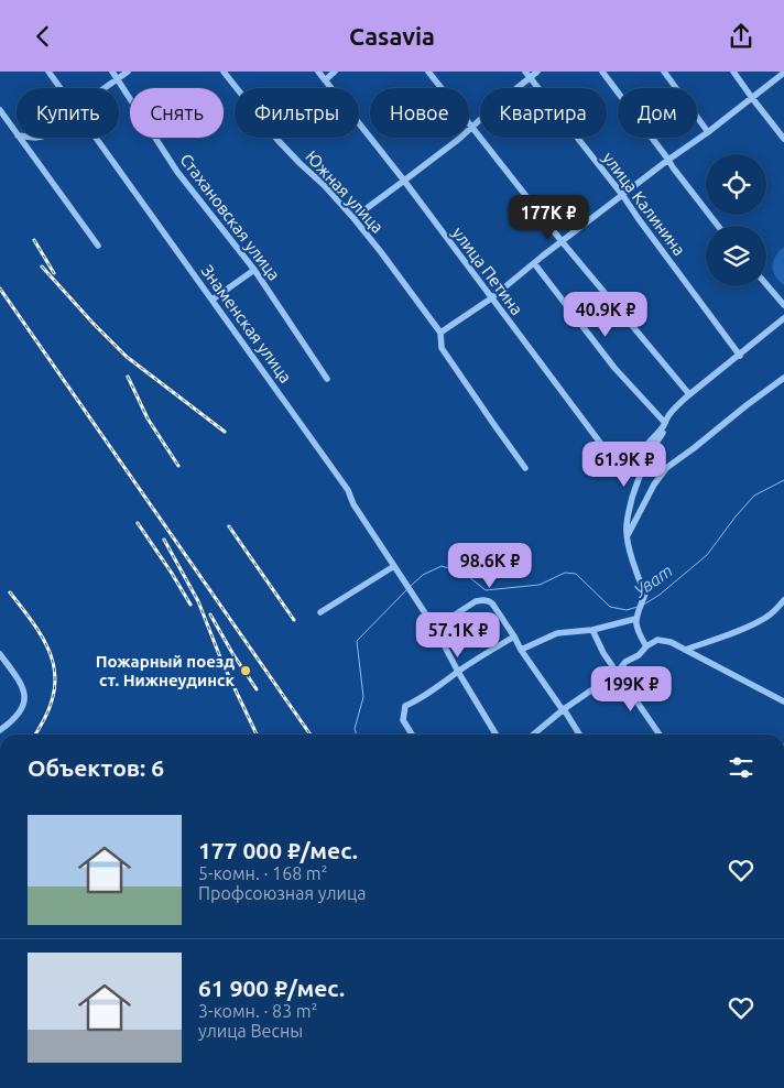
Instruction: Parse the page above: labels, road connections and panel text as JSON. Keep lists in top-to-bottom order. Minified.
{"streets":{"street":["Южная улица","улица Калинина","Стахановская улица","улица Петина","Знаменская улица"]},"water":["Уват"],"places":["Пожарный поезд ст. Нижнеудинск"],"page":{"header":"Casavia","chip":["Купить","Снять","Фильтры","Новое","Квартира","Дом"],"price":["177K ₽","40.9K ₽","61.9K ₽","98.6K ₽","57.1K ₽","199K ₽"],"heading":"Объектов: 6","list":[{"name":"177 000 ₽/мес.","note":"5-комн. · 168 m² · Профсоюзная улица"},{"name":"61 900 ₽/мес.","note":"3-комн. · 83 m² · улица Весны"}]}}
